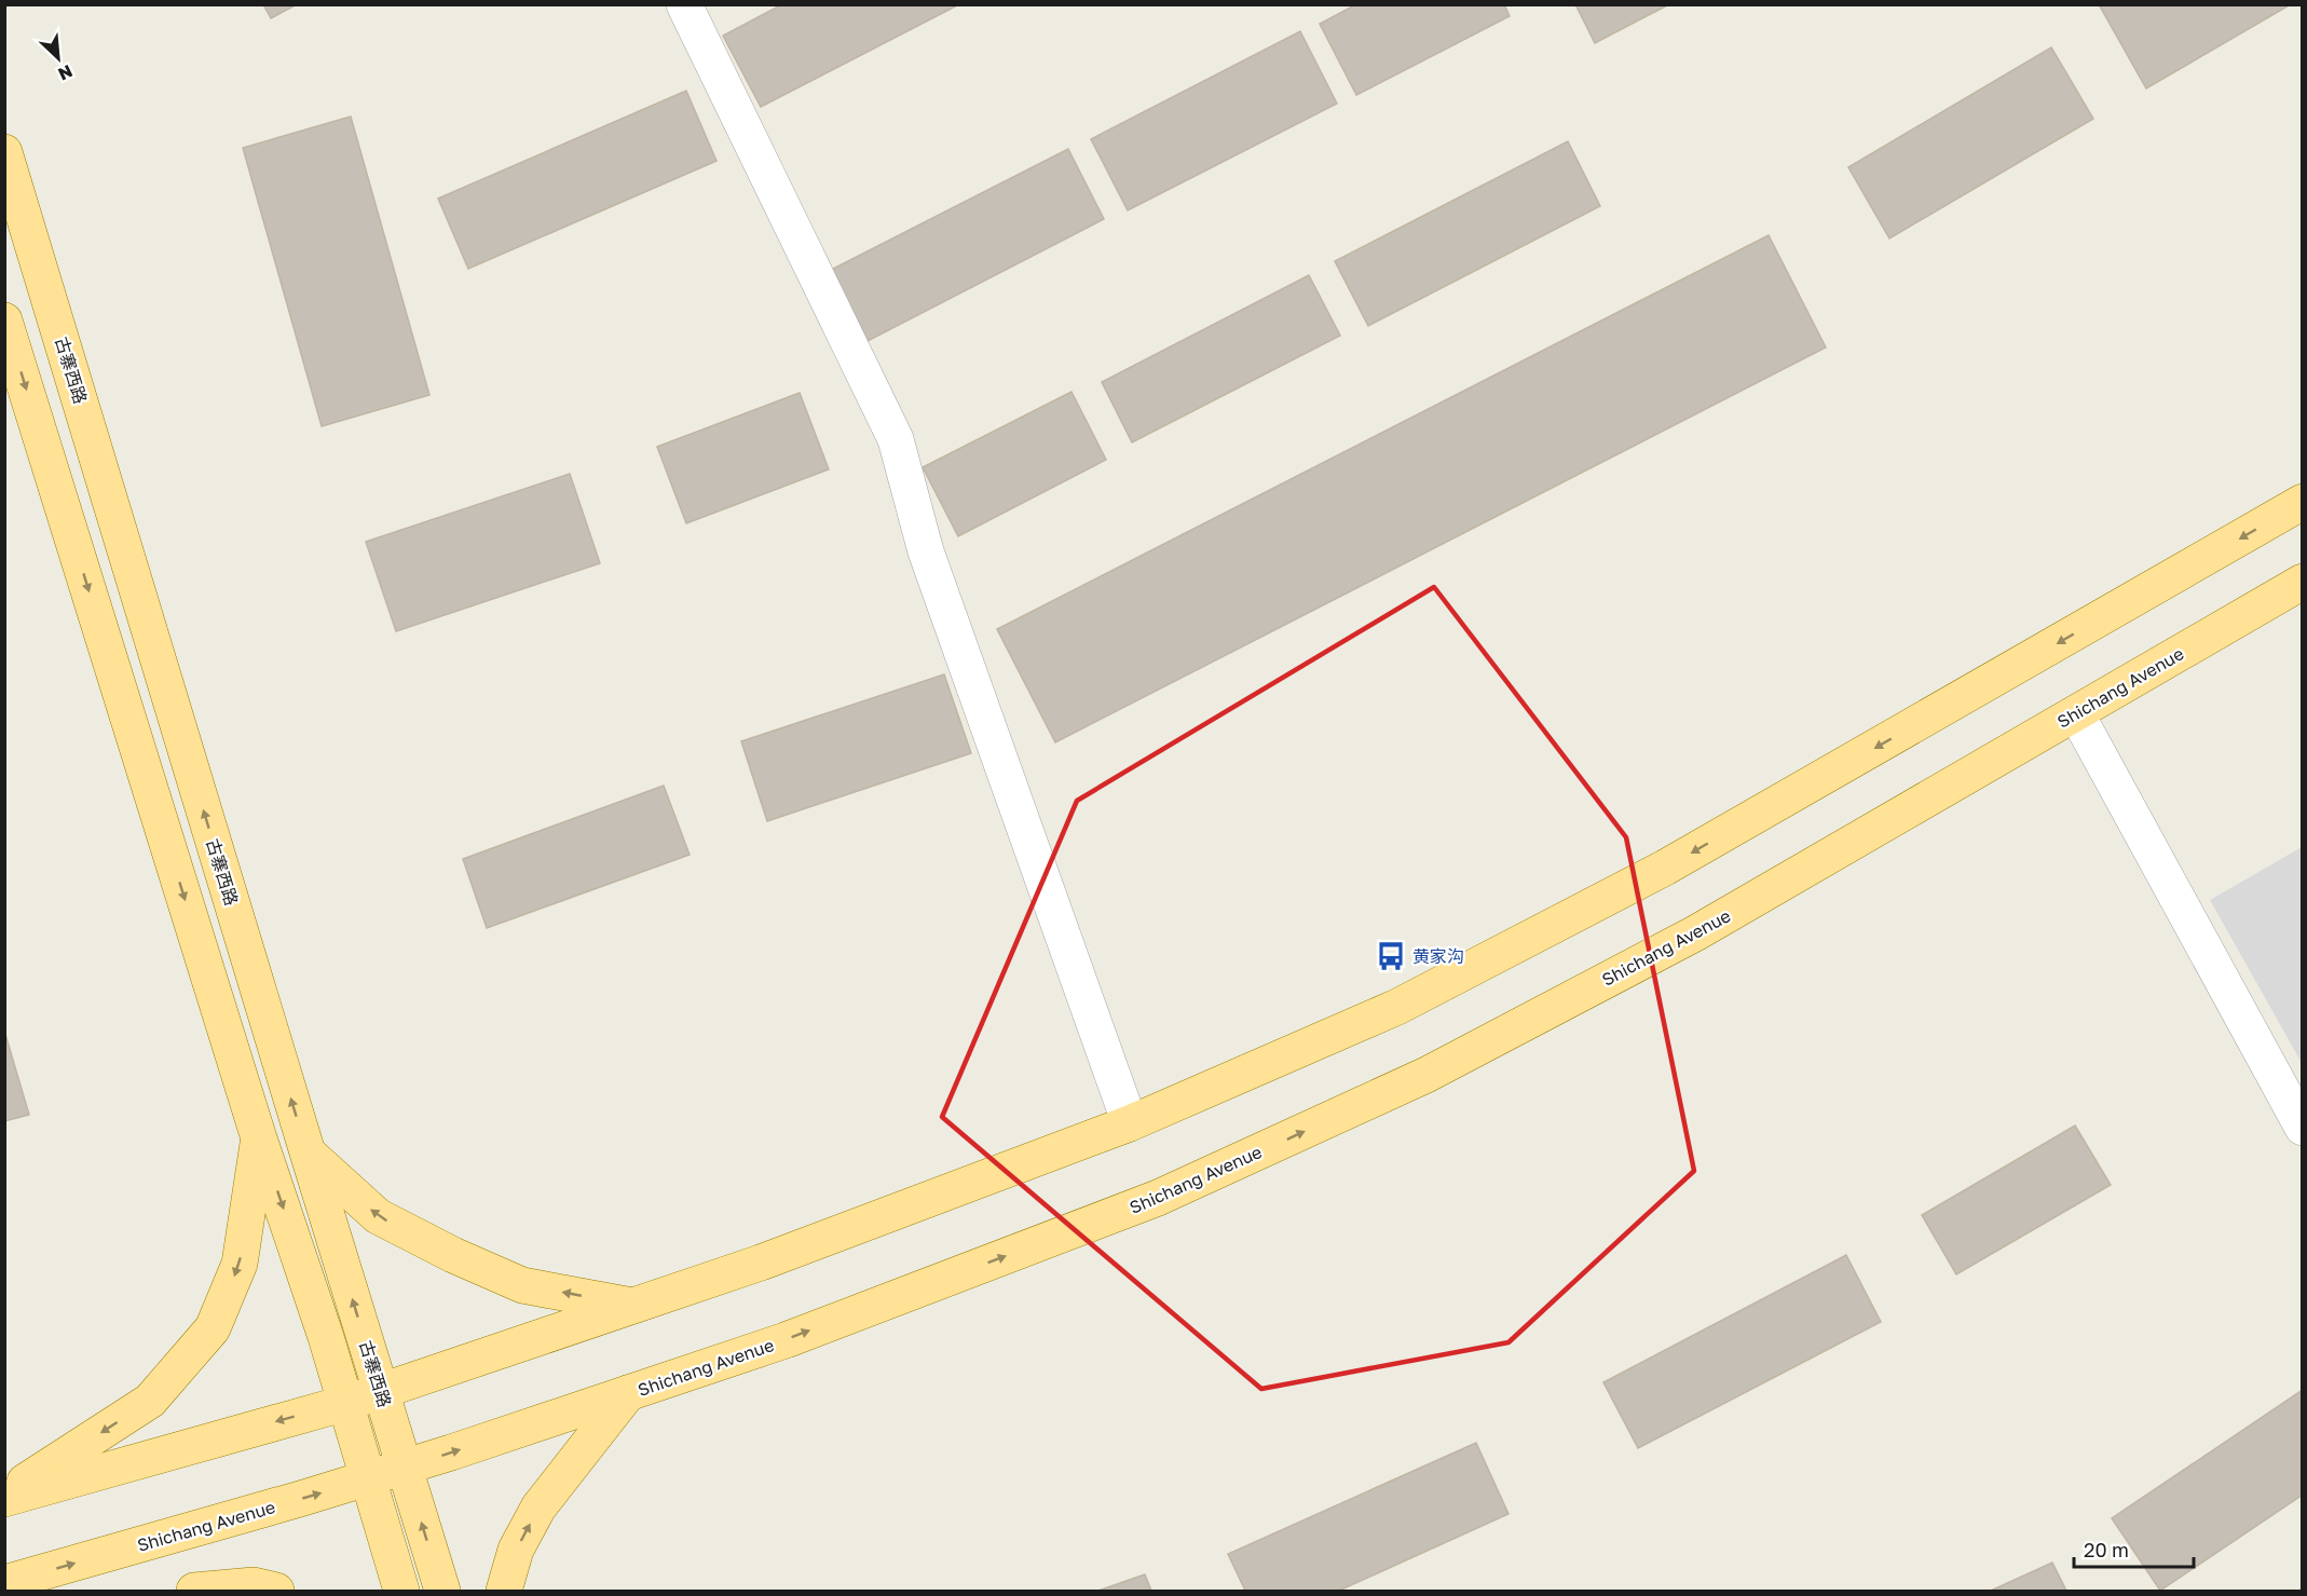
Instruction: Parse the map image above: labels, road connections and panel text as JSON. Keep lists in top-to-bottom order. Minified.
{"streets":{"main road":["古寨西路","Shichang Avenue"]},"crossings":[["古寨西路","Shichang Avenue"]],"places":{"bus stop":["黄家沟"]},"scale_bar":"20 m","north":"bottom right"}
